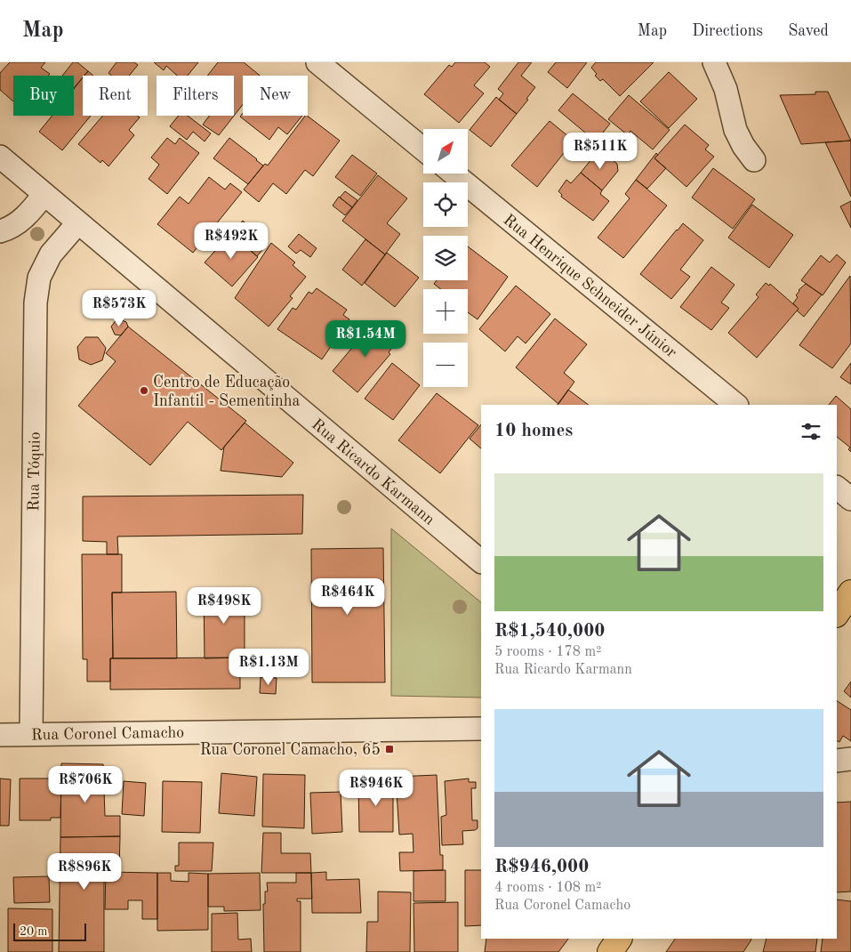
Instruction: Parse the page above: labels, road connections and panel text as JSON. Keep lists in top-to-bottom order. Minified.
{"streets":{"street":["Rua Henrique Schneider Júnior","Rua Tóquio","Rua Ricardo Karmann","Rua Coronel Camacho"]},"crossings":[["Rua Tóquio","Rua Ricardo Karmann"],["Rua Tóquio","Rua Coronel Camacho"]],"places":{"other":["Centro de Educação Infantil - Sementinha"],"transit":["Rua Coronel Camacho, 65"]},"scale_bar":"20 m","north":"top right","page":{"header":"Map","nav":["Map","Directions","Saved"],"chip":["Buy","Rent","Filters","New"],"map_buttons":["+","−"],"price":["R$511K","R$492K","R$573K","R$1.54M","R$464K","R$498K","R$1.13M","R$706K","R$946K","R$896K"],"heading":"10 homes","list":[{"name":"R$1,540,000","note":"5 rooms · 178 m² · Rua Ricardo Karmann"},{"name":"R$946,000","note":"4 rooms · 108 m² · Rua Coronel Camacho"}],"scale":"20 m"}}
